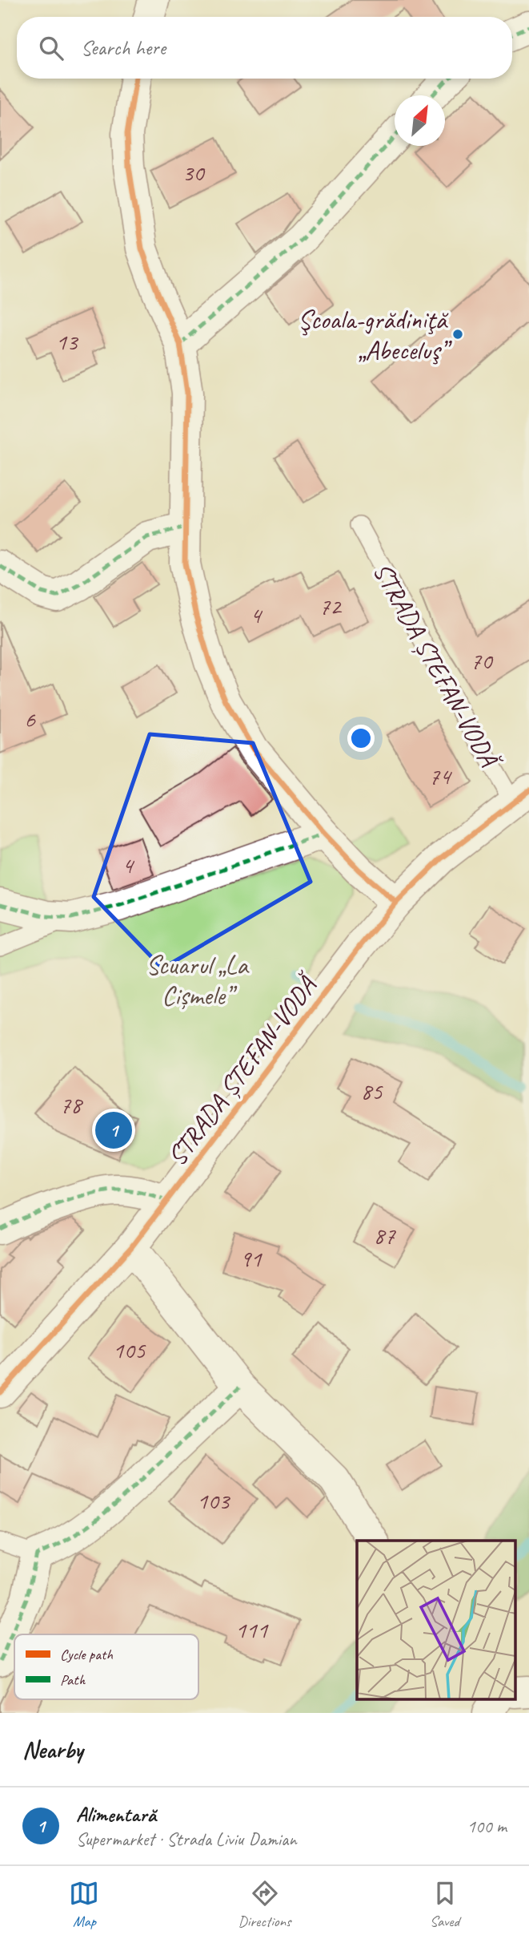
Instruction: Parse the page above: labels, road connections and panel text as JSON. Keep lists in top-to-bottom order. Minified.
{"streets":{"street":["STRADA ȘTEFAN-VODĂ"]},"parks":["Scuarul „La Cișmele”"],"places":["Şcoala-grădiniţă „Abeceluş”"],"house_numbers":["30","13","72","4","70","6","74","4","85","78","87","91","105","103","111"],"legend":["Cycle path","Path"],"north":"top right","page":{"search":"Search here","pins":"1","heading":"Nearby","list":[{"mark":"1","name":"Alimentară","note":"Supermarket · Strada Liviu Damian","value":"100 m"}],"nav":["Map","Directions","Saved"]}}
